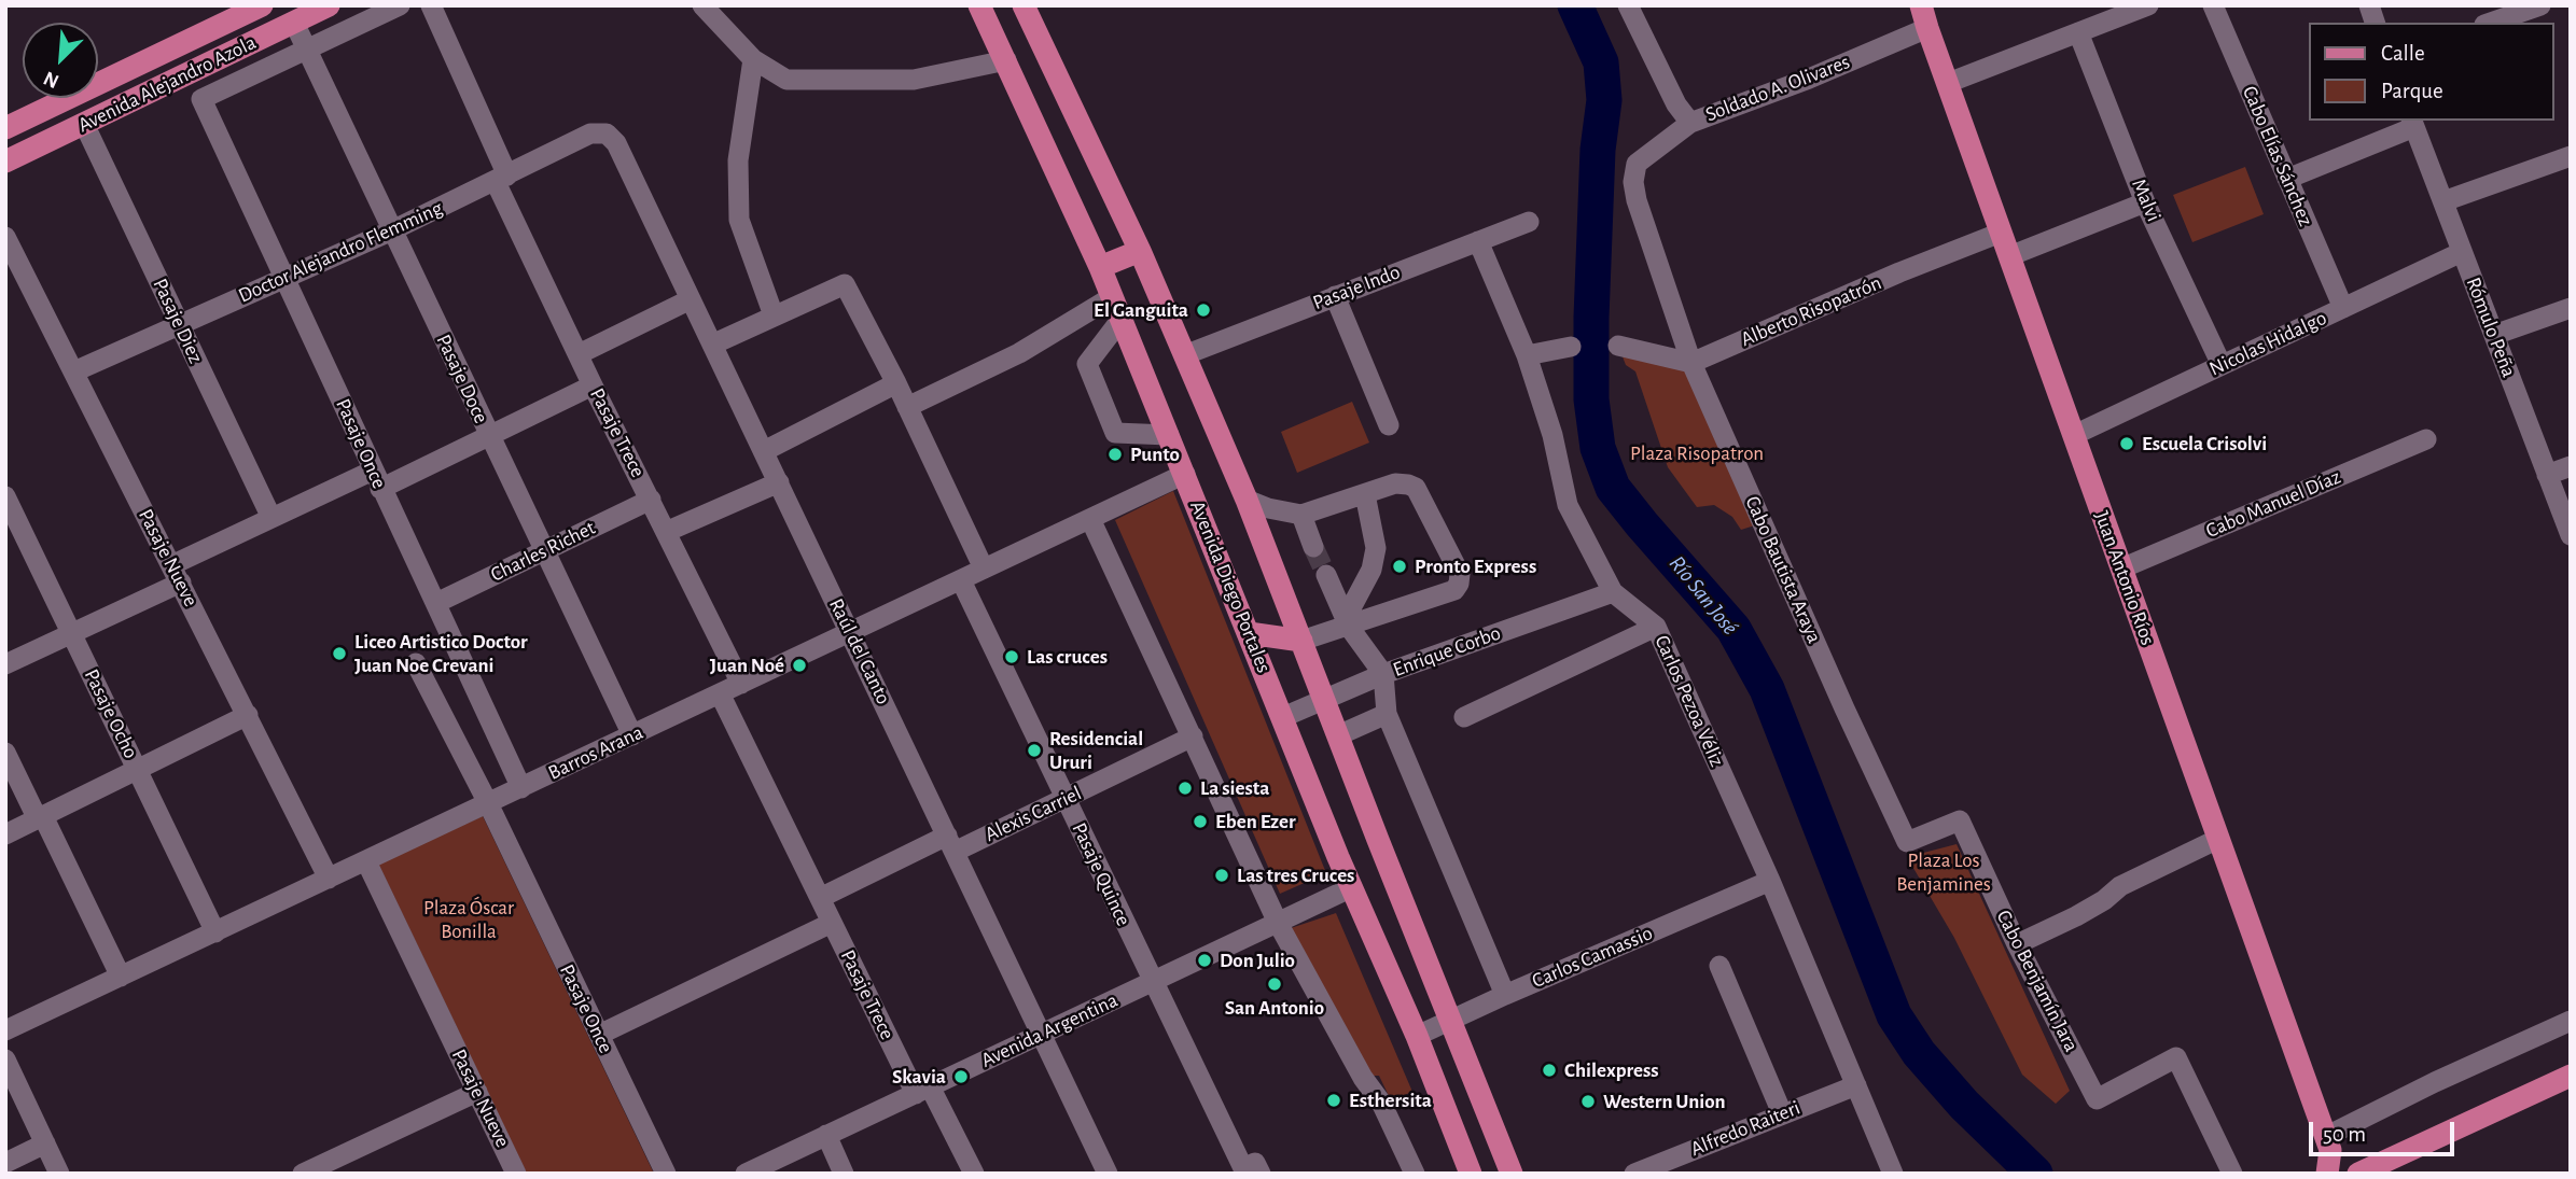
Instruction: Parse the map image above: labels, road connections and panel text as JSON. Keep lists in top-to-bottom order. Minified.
{"streets":{"main road":["Avenida Alejandro Azola","Juan Antonio Ríos","Avenida Diego Portales"],"street":["Soldado A. Olivares","Cabo Elías Sánchez","Malvi","Doctor Alejandro Flemming","Pasaje Indo","Alberto Risopatrón","Pasaje Diez","Rómulo Peña","Nicolas Hidalgo","Pasaje Doce","Pasaje Trece","Pasaje Once","Cabo Manuel Díaz","Charles Richet","Pasaje Nueve","Cabo Bautista Araya","Raúl del Canto","Enrique Corbo","Carlos Pezoa Véliz","Pasaje Ocho","Barros Arana","Alexis Carriel","Pasaje Quince","Carlos Camassio","Cabo Benjamín Jara","Avenida Argentina","Alfredo Raiteri"]},"crossings":[["Avenida Alejandro Azola","Pasaje Diez"],["Avenida Alejandro Azola","Pasaje Doce"],["Soldado A. Olivares","Cabo Bautista Araya"],["Soldado A. Olivares","Juan Antonio Ríos"],["Cabo Elías Sánchez","Nicolas Hidalgo"],["Malvi","Nicolas Hidalgo"],["Doctor Alejandro Flemming","Pasaje Diez"],["Doctor Alejandro Flemming","Pasaje Doce"],["Doctor Alejandro Flemming","Pasaje Trece"],["Doctor Alejandro Flemming","Pasaje Once"],["Doctor Alejandro Flemming","Pasaje Nueve"],["Doctor Alejandro Flemming","Raúl del Canto"],["Pasaje Indo","Carlos Pezoa Véliz"],["Alberto Risopatrón","Cabo Bautista Araya"],["Alberto Risopatrón","Juan Antonio Ríos"],["Rómulo Peña","Nicolas Hidalgo"],["Nicolas Hidalgo","Juan Antonio Ríos"],["Pasaje Doce","Pasaje Once"],["Pasaje Doce","Charles Richet"],["Pasaje Doce","Barros Arana"],["Pasaje Trece","Charles Richet"],["Pasaje Trece","Barros Arana"],["Pasaje Trece","Alexis Carriel"],["Pasaje Trece","Avenida Argentina"],["Pasaje Once","Charles Richet"],["Pasaje Once","Barros Arana"],["Cabo Manuel Díaz","Juan Antonio Ríos"],["Pasaje Nueve","Barros Arana"],["Cabo Bautista Araya","Cabo Benjamín Jara"],["Avenida Diego Portales","Enrique Corbo"],["Avenida Diego Portales","Barros Arana"],["Avenida Diego Portales","Carlos Camassio"],["Avenida Diego Portales","Avenida Argentina"],["Raúl del Canto","Barros Arana"],["Raúl del Canto","Alexis Carriel"],["Raúl del Canto","Avenida Argentina"],["Enrique Corbo","Carlos Pezoa Véliz"],["Carlos Pezoa Véliz","Carlos Camassio"],["Carlos Pezoa Véliz","Alfredo Raiteri"],["Pasaje Ocho","Barros Arana"],["Barros Arana","Pasaje Quince"],["Alexis Carriel","Pasaje Quince"],["Pasaje Quince","Avenida Argentina"]],"water":["Río San José"],"parks":["Plaza Risopatron","Plaza Los Benjamines","Plaza Óscar Bonilla"],"places":["El Ganguita","Escuela Crisolvi","Punto","Pronto Express","Liceo Artistico Doctor Juan Noe Crevani","Las cruces","Juan Noé","Residencial Ururi","La siesta","Eben Ezer","Las tres Cruces","Don Julio","San Antonio","Chilexpress","Skavia","Esthersita","Western Union"],"legend":["Calle","Parque"],"scale_bar":"50 m","north":"bottom left"}
